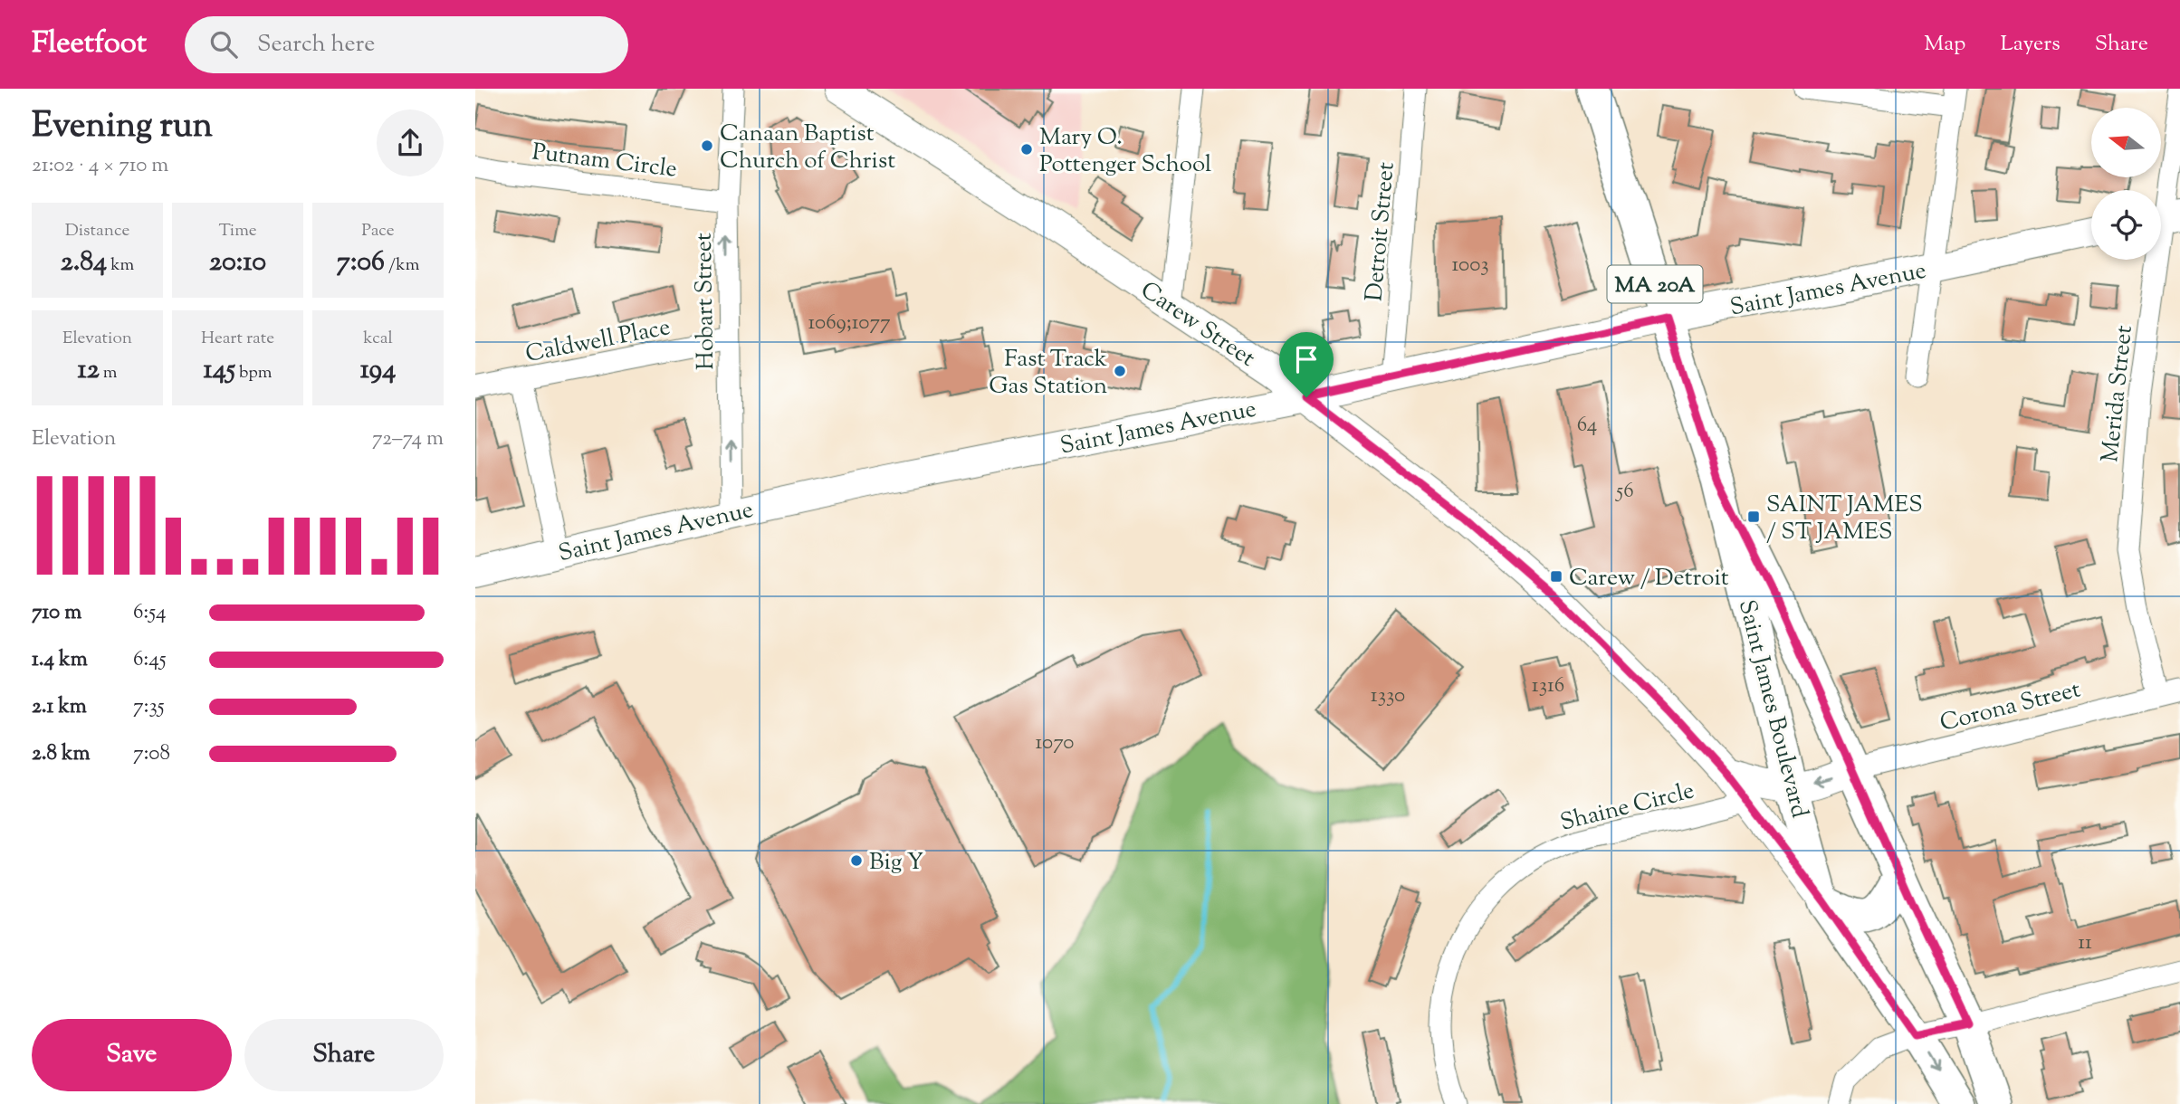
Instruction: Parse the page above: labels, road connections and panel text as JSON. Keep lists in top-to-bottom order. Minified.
{"streets":{"main road":["MA 20A","Saint James Avenue","Carew Street","Saint James Boulevard"],"street":["Putnam Circle","Detroit Street","Hobart Street","Caldwell Place","Merida Street","Corona Street","Shaine Circle"]},"crossings":[["Putnam Circle","Hobart Street"],["Detroit Street","Saint James Avenue"],["MA 20A","Corona Street"],["MA 20A","Saint James Boulevard"],["Saint James Avenue","Hobart Street"],["Saint James Avenue","Carew Street"],["Saint James Avenue","Saint James Boulevard"],["Hobart Street","Caldwell Place"],["Carew Street","Saint James Boulevard"],["Carew Street","Shaine Circle"],["Merida Street","Corona Street"],["Corona Street","Saint James Boulevard"]],"one_way":["Hobart Street"],"places":{"other":["Canaan Baptist Church of Christ","Mary O. Pottenger School","Fast Track Gas Station","Big Y"],"transit":["SAINT JAMES / ST JAMES","Carew / Detroit"]},"house_numbers":["1003","1069;1077","64","56","1316","1330","1070","11"],"north":"left","page":{"header":"Fleetfoot","search":"Search here","nav":["Map","Layers","Share"],"heading":["Evening run","21:02 · 4 × 710 m"],"stats":[["Distance","2.84 km"],["Time","20:10"],["Pace","7:06 /km"],["Elevation","12 m"],["Heart rate","145 bpm"],["kcal","194"]],"chart":["Elevation","72–74 m"],"list":[{"name":"710 m","note":"6:54"},{"name":"1.4 km","note":"6:45"},{"name":"2.1 km","note":"7:35"},{"name":"2.8 km","note":"7:08"}],"buttons":["Save","Share"]}}
